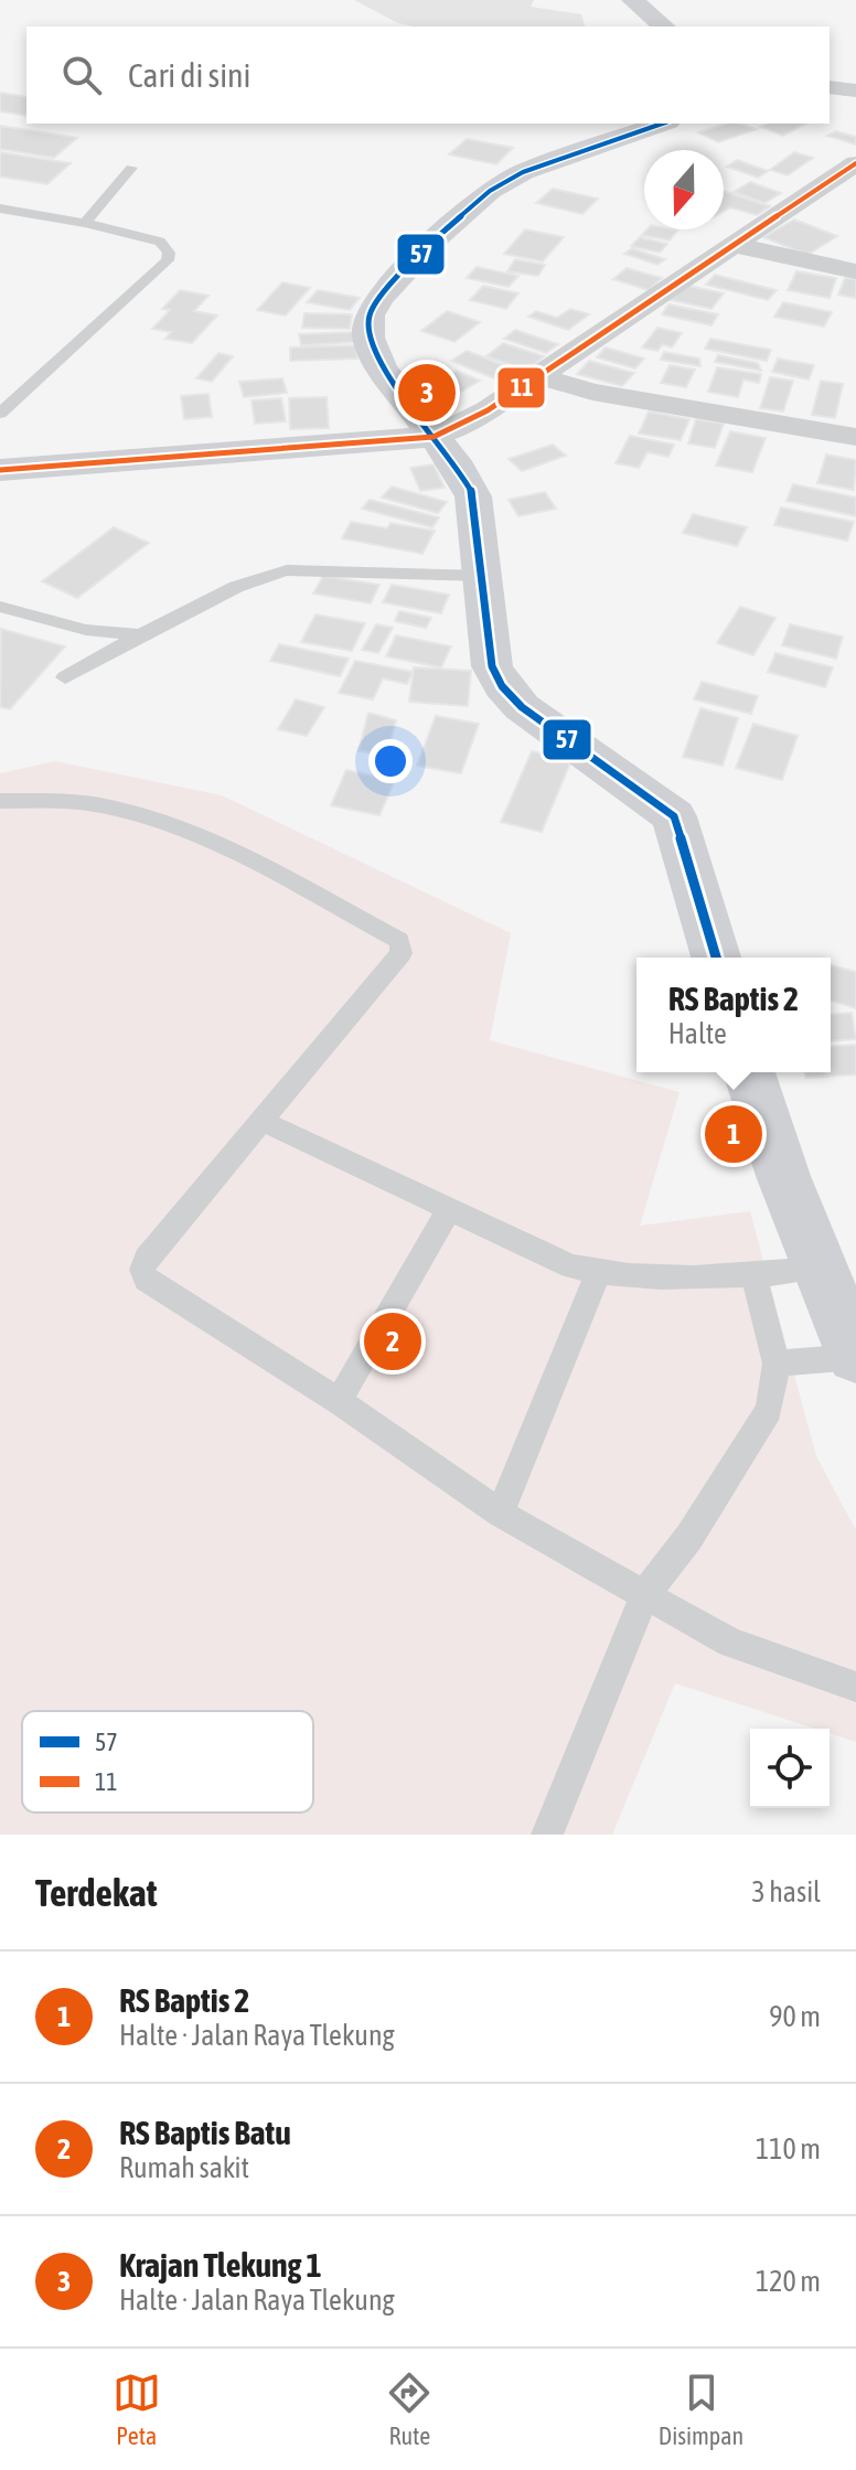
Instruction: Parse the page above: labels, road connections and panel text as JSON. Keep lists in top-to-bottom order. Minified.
{"lines":["transit line 57","transit line 11"],"legend":["57","11"],"north":"bottom","page":{"search":"Cari di sini","pins":["3","1","2"],"popup":["RS Baptis 2","Halte"],"heading":["Terdekat","3 hasil"],"list":[{"mark":"1","name":"RS Baptis 2","note":"Halte · Jalan Raya Tlekung","value":"90 m"},{"mark":"2","name":"RS Baptis Batu","note":"Rumah sakit","value":"110 m"},{"mark":"3","name":"Krajan Tlekung 1","note":"Halte · Jalan Raya Tlekung","value":"120 m"}],"nav":["Peta","Rute","Disimpan"]}}
